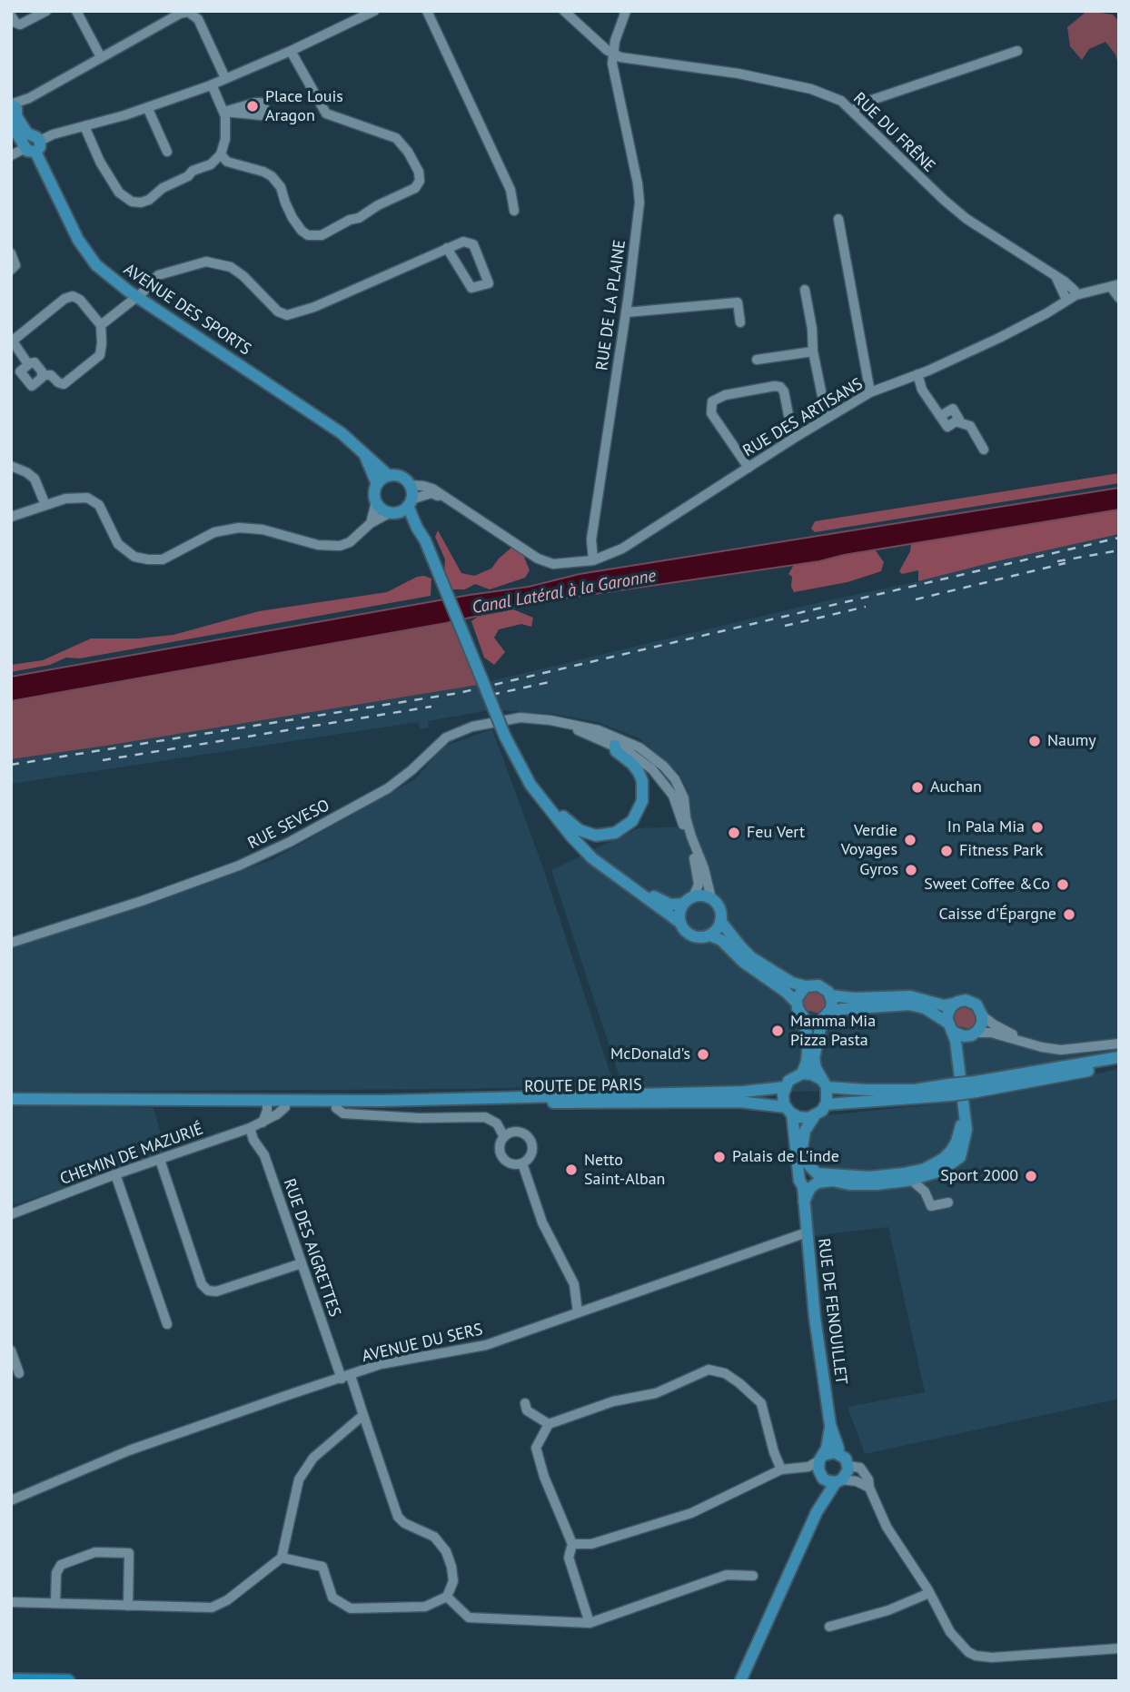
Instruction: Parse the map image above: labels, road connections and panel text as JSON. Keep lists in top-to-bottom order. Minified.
{"streets":{"main road":["AVENUE DES SPORTS","ROUTE DE PARIS","RUE DE FENOUILLET"],"street":["RUE DU FRÊNE","RUE DE LA PLAINE","RUE DES ARTISANS","RUE SEVESO","CHEMIN DE MAZURIÉ","RUE DES AIGRETTES","AVENUE DU SERS"]},"crossings":[["RUE DU FRÊNE","RUE DE LA PLAINE"],["RUE DU FRÊNE","RUE DES ARTISANS"],["RUE DE LA PLAINE","RUE DES ARTISANS"],["AVENUE DES SPORTS","RUE DES ARTISANS"],["ROUTE DE PARIS","CHEMIN DE MAZURIÉ"],["CHEMIN DE MAZURIÉ","RUE DES AIGRETTES"],["RUE DES AIGRETTES","AVENUE DU SERS"],["RUE DE FENOUILLET","AVENUE DU SERS"]],"water":["Canal Latéral à la Garonne"],"places":["Place Louis Aragon","Naumy","Auchan","In Pala Mia","Feu Vert","Verdie Voyages","Fitness Park","Gyros","Sweet Coffee &Co","Caisse d'Épargne","Mamma Mia Pizza Pasta","McDonald's","Palais de L'inde","Netto Saint-Alban","Sport 2000"]}
